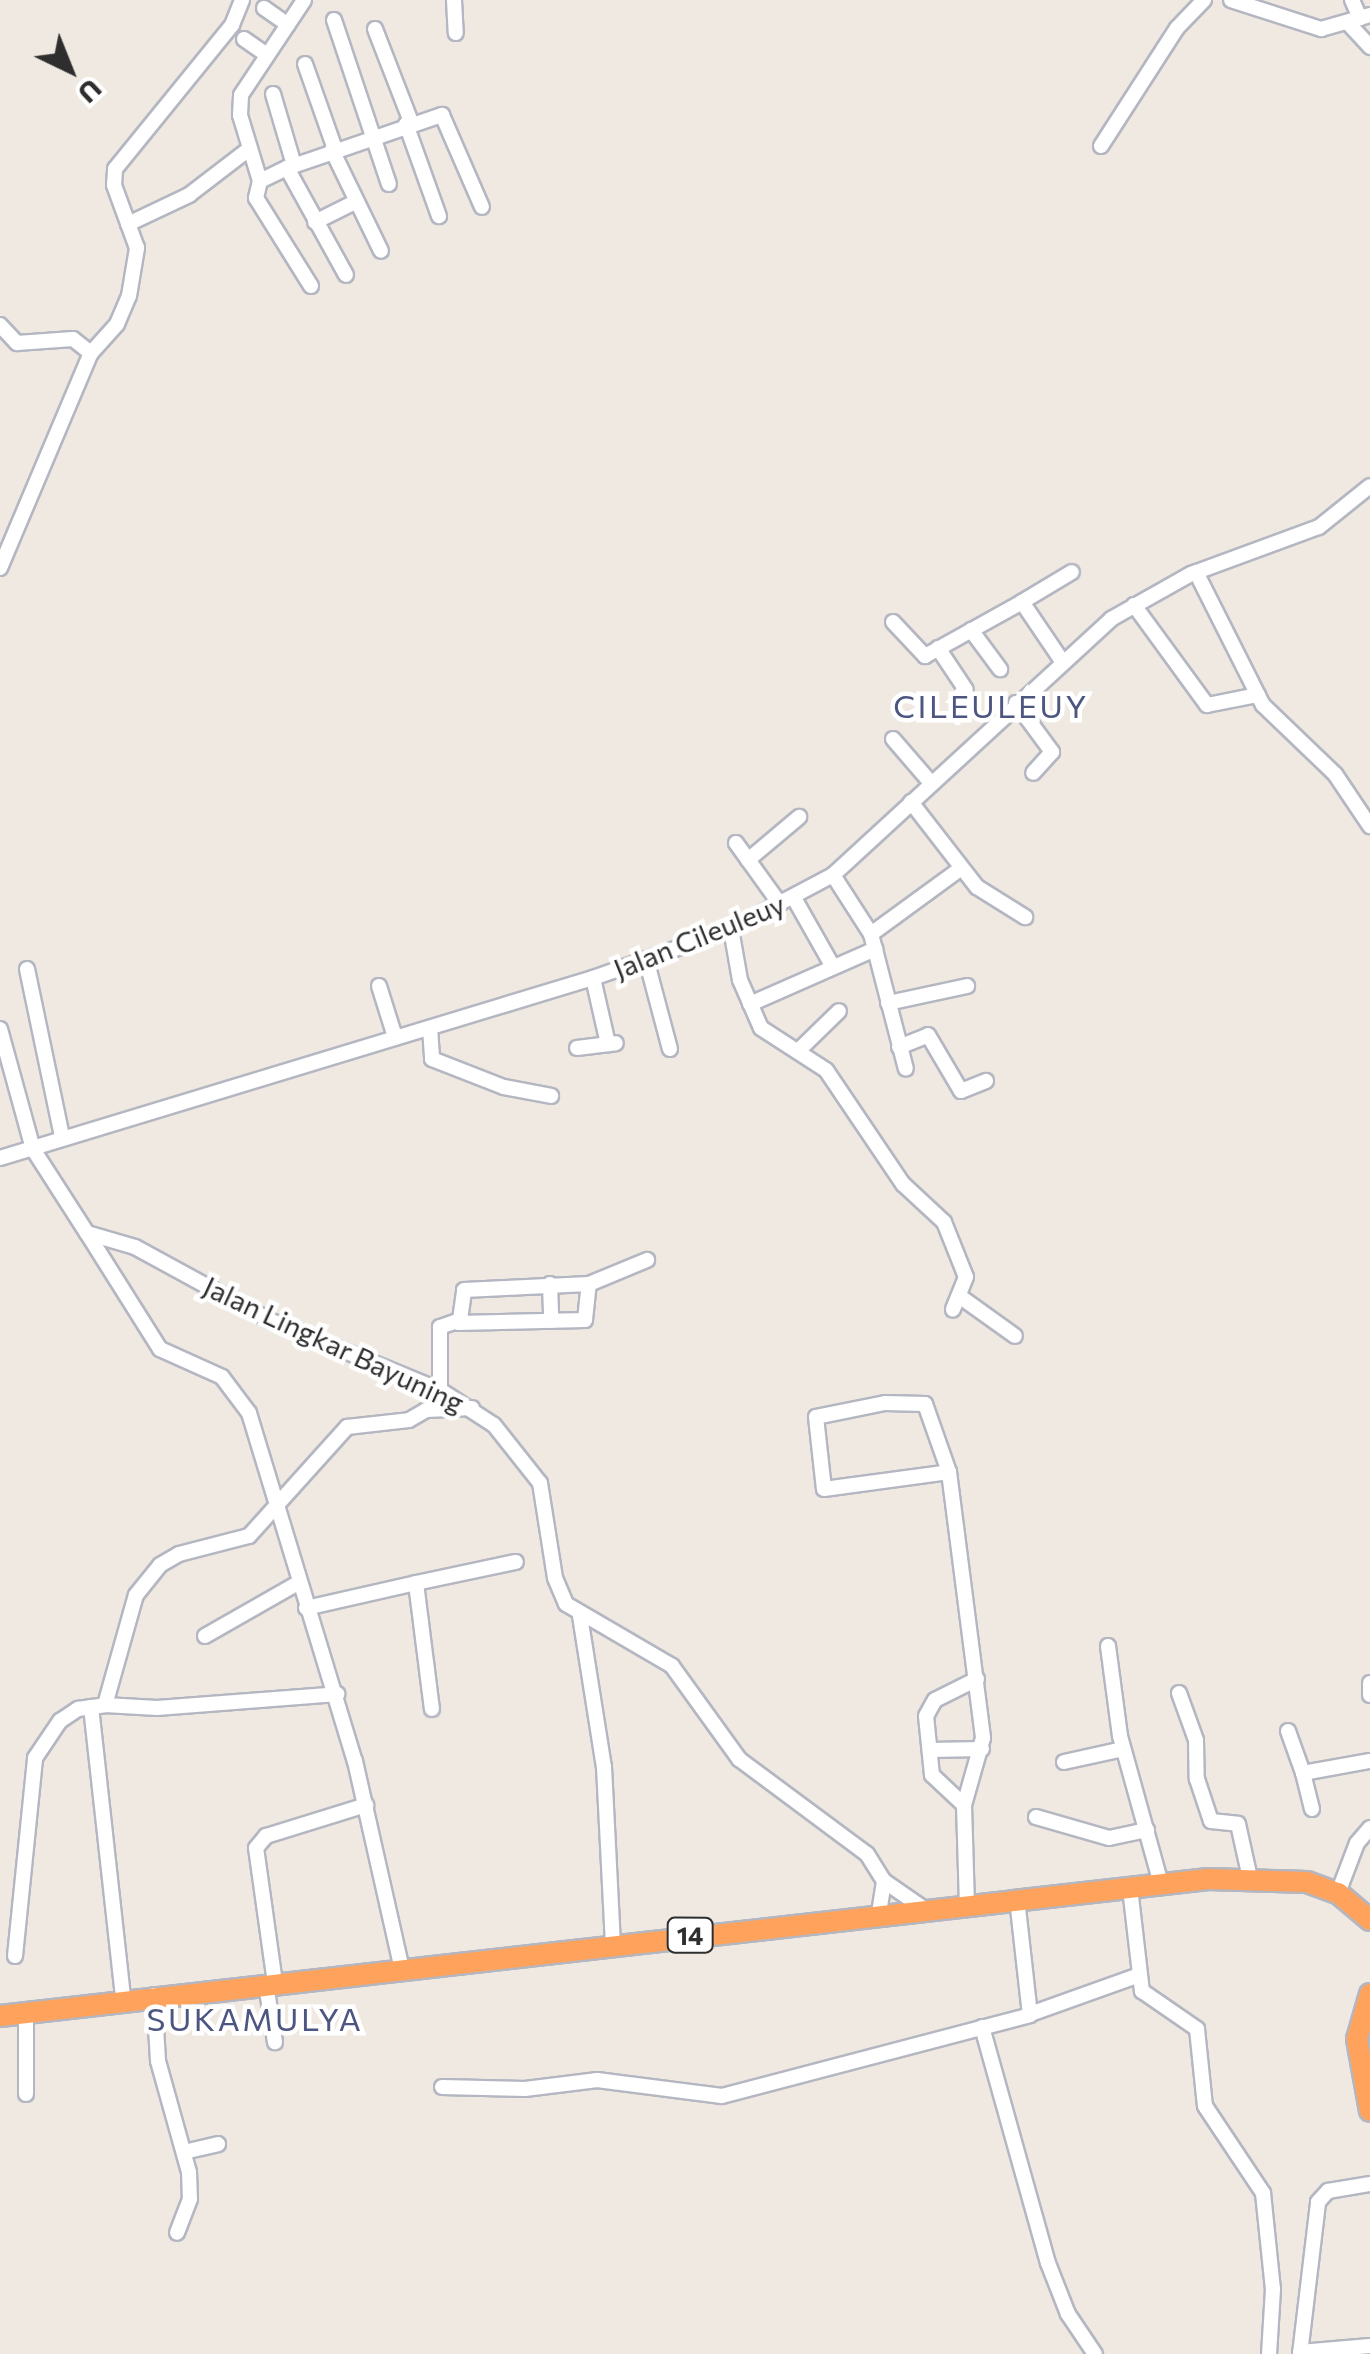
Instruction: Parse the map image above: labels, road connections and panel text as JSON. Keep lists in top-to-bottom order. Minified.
{"streets":{"highway":["14"],"street":["Jalan Cileuleuy","Jalan Lingkar Bayuning"]},"districts":["CILEULEUY","SUKAMULYA"],"north":"bottom right"}
